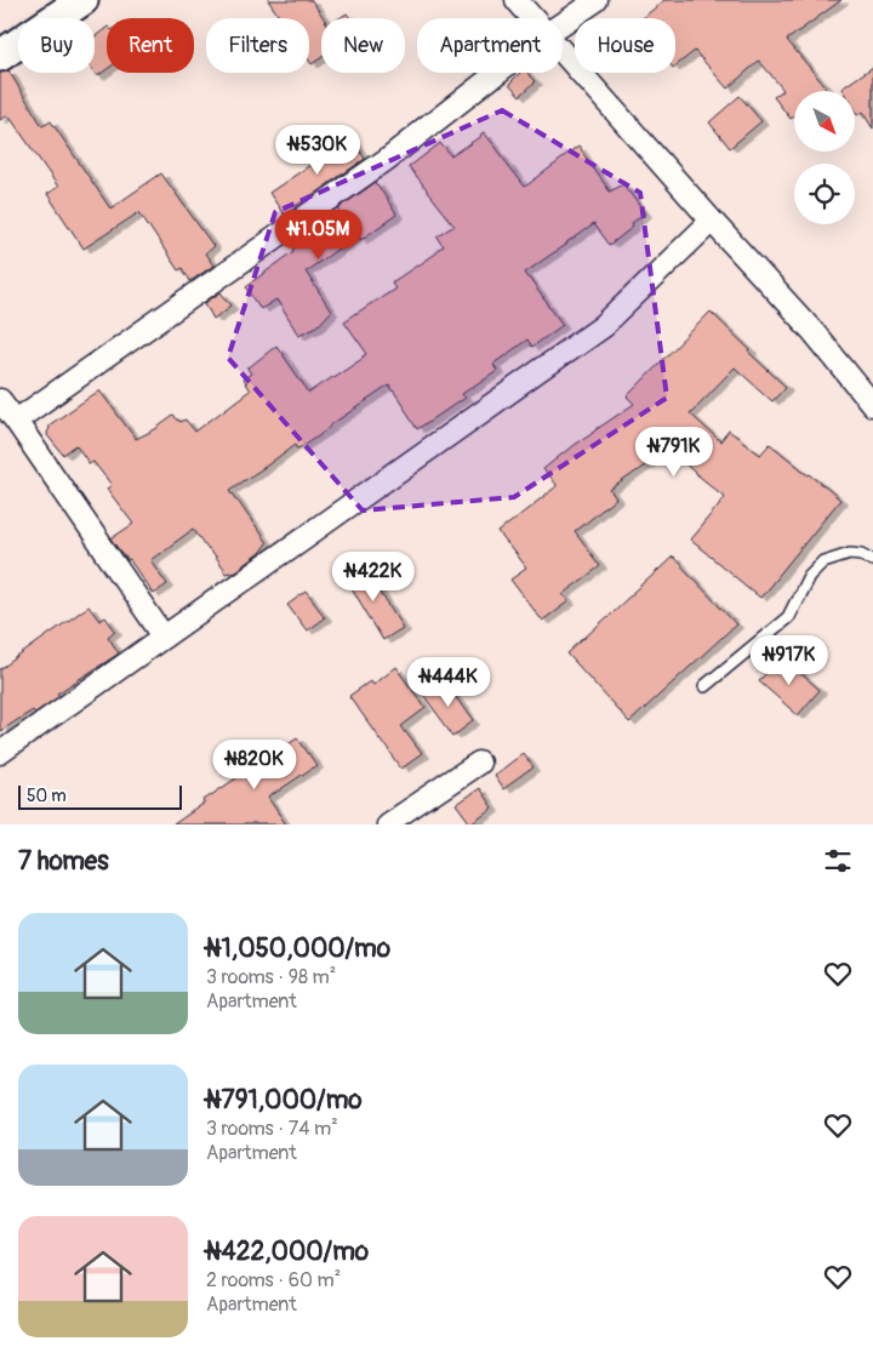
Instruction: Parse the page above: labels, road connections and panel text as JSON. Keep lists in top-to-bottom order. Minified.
{"scale_bar":"50 m","north":"bottom right","page":{"chip":["Buy","Rent","Filters","New","Apartment","House"],"price":["₦530K","₦1.05M","₦791K","₦422K","₦917K","₦444K","₦820K"],"scale":"50 m","heading":"7 homes","list":[{"name":"₦1,050,000/mo","note":"3 rooms · 98 m² · Apartment"},{"name":"₦791,000/mo","note":"3 rooms · 74 m² · Apartment"},{"name":"₦422,000/mo","note":"2 rooms · 60 m² · Apartment"}]}}
